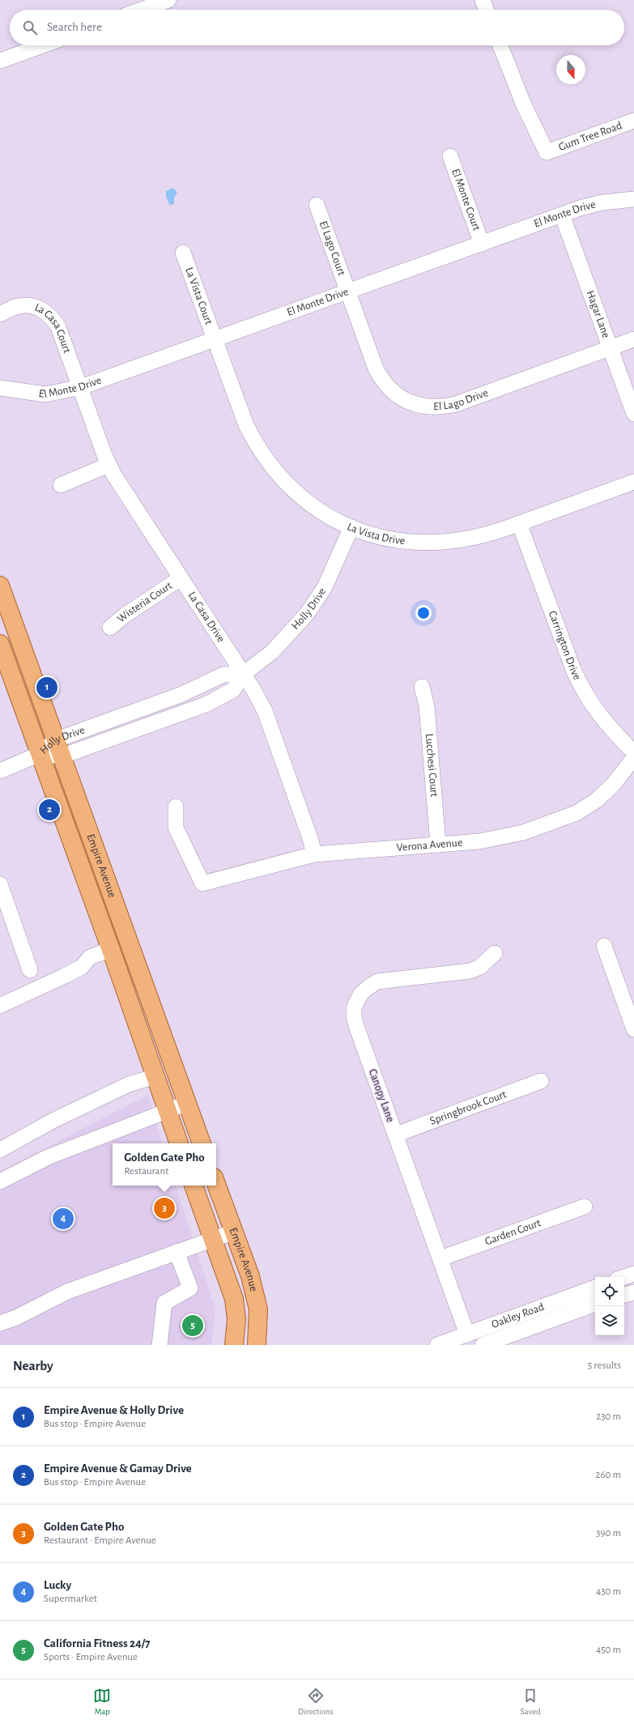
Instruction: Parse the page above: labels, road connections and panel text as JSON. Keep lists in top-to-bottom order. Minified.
{"streets":{"main road":["Empire Avenue"],"street":["Gum Tree Road","El Monte Court","El Monte Drive","El Lago Court","La Vista Court","Hagar Lane","La Casa Court","El Lago Drive","La Vista Drive","Wisteria Court","Holly Drive","La Casa Drive","Carrington Drive","Lucchesi Court","Verona Avenue","Canopy Lane","Springbrook Court","Garden Court","Oakley Road"]},"crossings":[["El Monte Court","El Monte Drive"],["El Monte Drive","El Lago Court"],["El Monte Drive","La Vista Court"],["El Monte Drive","Hagar Lane"],["El Monte Drive","La Casa Court"],["El Monte Drive","El Lago Drive"],["El Monte Drive","La Vista Drive"],["El Monte Drive","La Casa Drive"],["El Lago Court","El Lago Drive"],["La Vista Court","La Vista Drive"],["Hagar Lane","El Lago Drive"],["La Casa Court","La Casa Drive"],["La Vista Drive","Holly Drive"],["La Vista Drive","Carrington Drive"],["Wisteria Court","La Casa Drive"],["Holly Drive","La Casa Drive"],["Holly Drive","Empire Avenue"],["La Casa Drive","Verona Avenue"],["Lucchesi Court","Verona Avenue"],["Canopy Lane","Springbrook Court"],["Canopy Lane","Garden Court"],["Canopy Lane","Oakley Road"]],"north":"bottom","page":{"search":"Search here","pins":["1","2","3","4","5"],"popup":["Golden Gate Pho","Restaurant"],"heading":["Nearby","5 results"],"list":[{"mark":"1","name":"Empire Avenue & Holly Drive","note":"Bus stop · Empire Avenue","value":"230 m"},{"mark":"2","name":"Empire Avenue & Gamay Drive","note":"Bus stop · Empire Avenue","value":"260 m"},{"mark":"3","name":"Golden Gate Pho","note":"Restaurant · Empire Avenue","value":"390 m"},{"mark":"4","name":"Lucky","note":"Supermarket","value":"430 m"},{"mark":"5","name":"California Fitness 24/7","note":"Sports · Empire Avenue","value":"450 m"}],"nav":["Map","Directions","Saved"]}}
